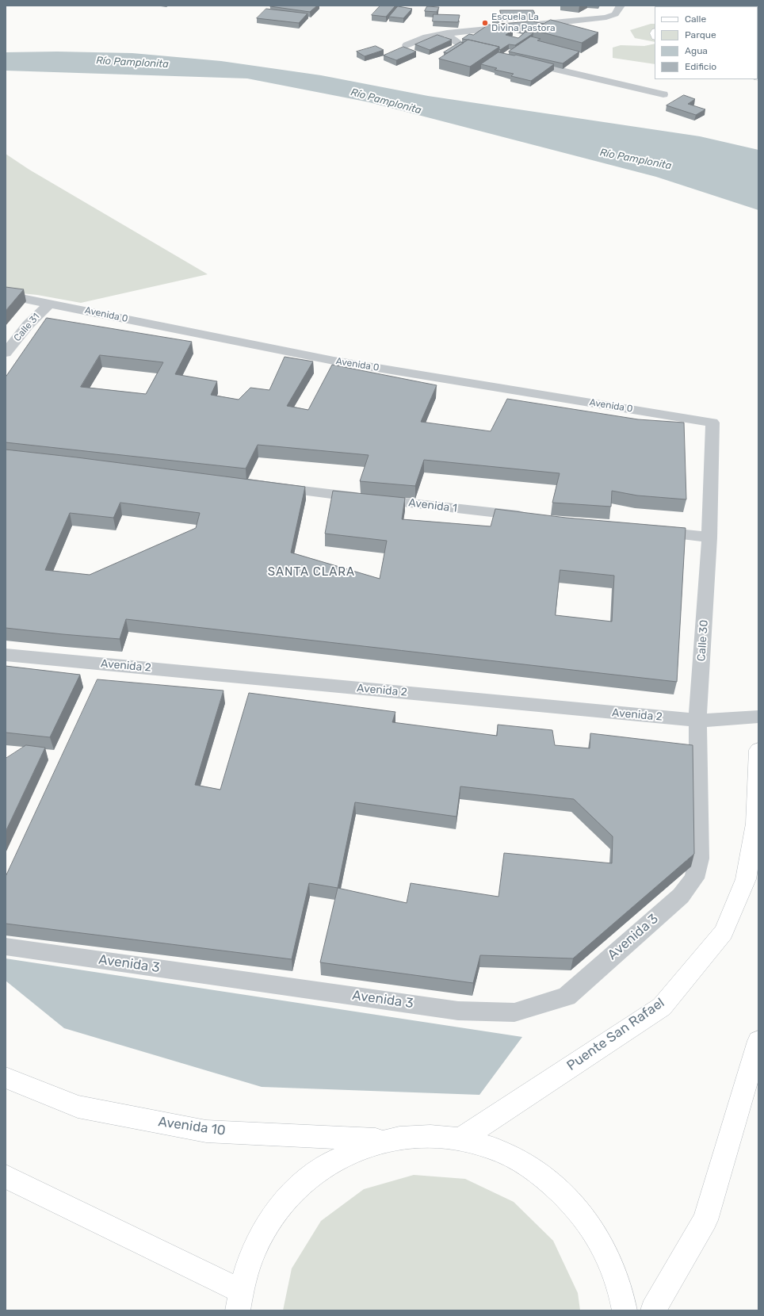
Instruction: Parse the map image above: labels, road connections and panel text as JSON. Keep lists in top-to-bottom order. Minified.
{"streets":{"main road":["Puente San Rafael","Avenida 10"],"street":["Avenida 0","Calle 31","Avenida 1","Calle 30","Avenida 2","Avenida 3"]},"crossings":[["Avenida 0","Calle 31"],["Avenida 0","Calle 30"],["Calle 30","Avenida 2"],["Calle 30","Avenida 3"]],"districts":["SANTA CLARA"],"water":["Río Pamplonita"],"places":["Escuela La Divina Pastora"],"legend":["Calle","Parque","Agua","Edificio"]}
